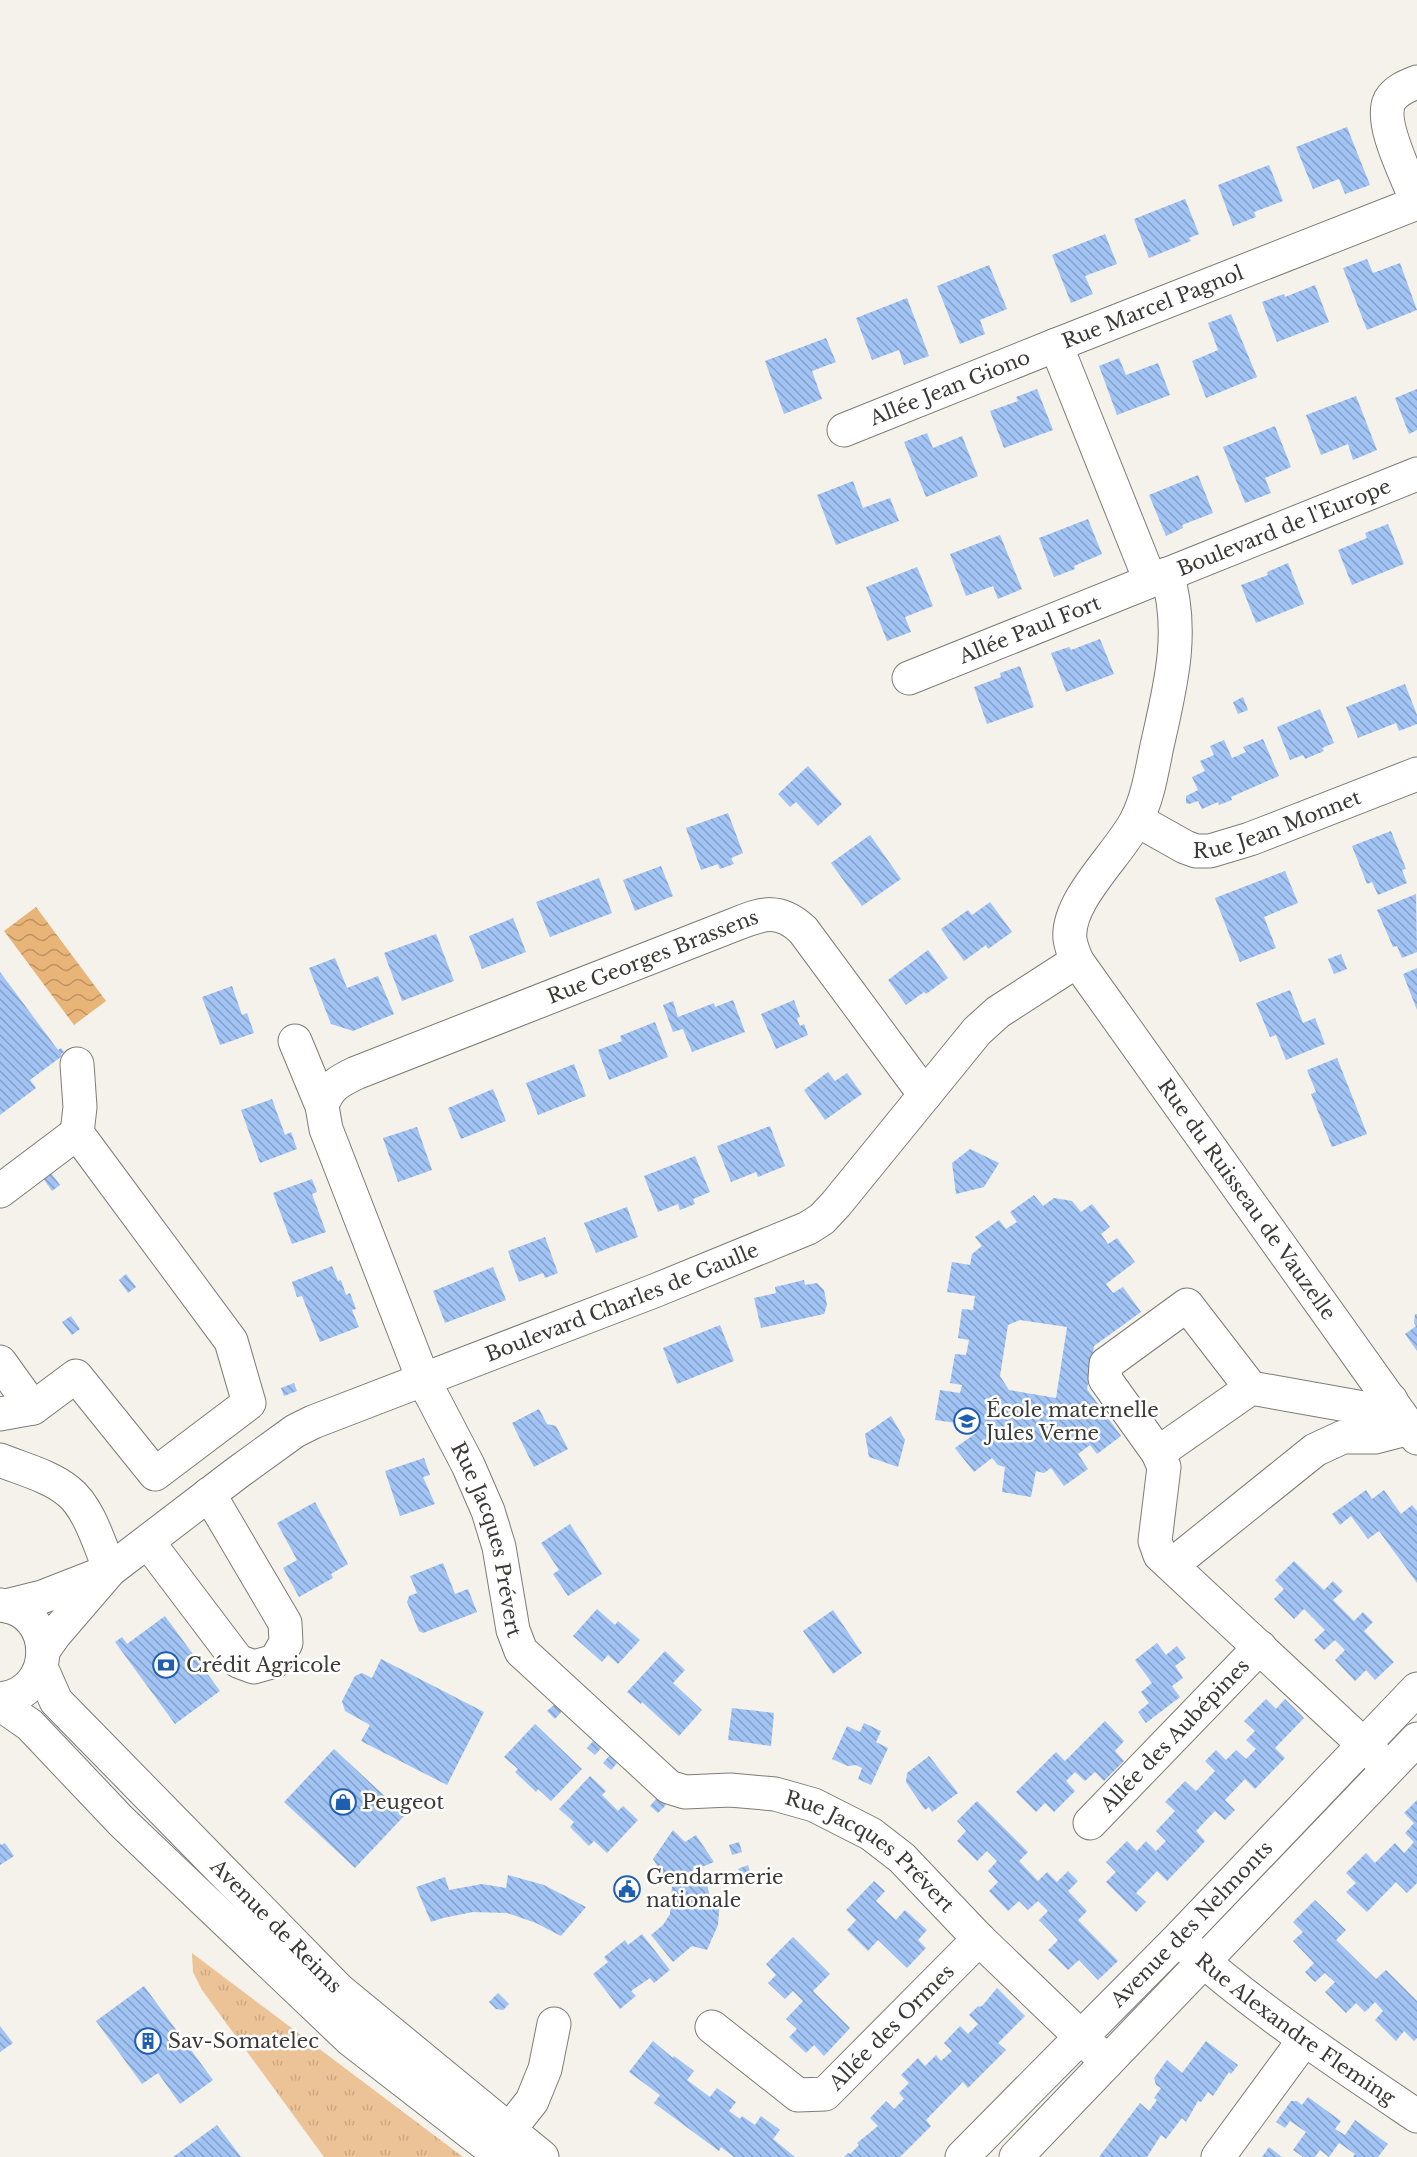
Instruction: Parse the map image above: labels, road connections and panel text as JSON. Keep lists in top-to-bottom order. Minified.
{"streets":{"street":["Rue Marcel Pagnol","Allée Jean Giono","Boulevard de l'Europe","Allée Paul Fort","Rue Jean Monnet","Rue Georges Brassens","Rue du Ruisseau de Vauzelle","Boulevard Charles de Gaulle","Rue Jacques Prévert","Allée des Aubépines","Avenue des Nelmonts","Avenue de Reims","Allée des Ormes","Rue Alexandre Fleming"]},"crossings":[["Rue Marcel Pagnol","Allée Jean Giono"],["Rue Marcel Pagnol","Boulevard de l'Europe"],["Rue Marcel Pagnol","Allée Paul Fort"],["Boulevard de l'Europe","Allée Paul Fort"],["Rue Georges Brassens","Boulevard Charles de Gaulle"],["Rue Georges Brassens","Rue Jacques Prévert"],["Rue du Ruisseau de Vauzelle","Boulevard Charles de Gaulle"],["Boulevard Charles de Gaulle","Rue Jacques Prévert"],["Boulevard Charles de Gaulle","Avenue de Reims"],["Rue Jacques Prévert","Avenue des Nelmonts"],["Rue Jacques Prévert","Allée des Ormes"],["Allée des Aubépines","Avenue des Nelmonts"],["Avenue des Nelmonts","Rue Alexandre Fleming"]],"places":{"school or university":["École maternelle Jules Verne"],"bank":["Crédit Agricole"],"shop":["Peugeot"],"public building":["Gendarmerie nationale"],"building":["Sav-Somatelec"]}}
